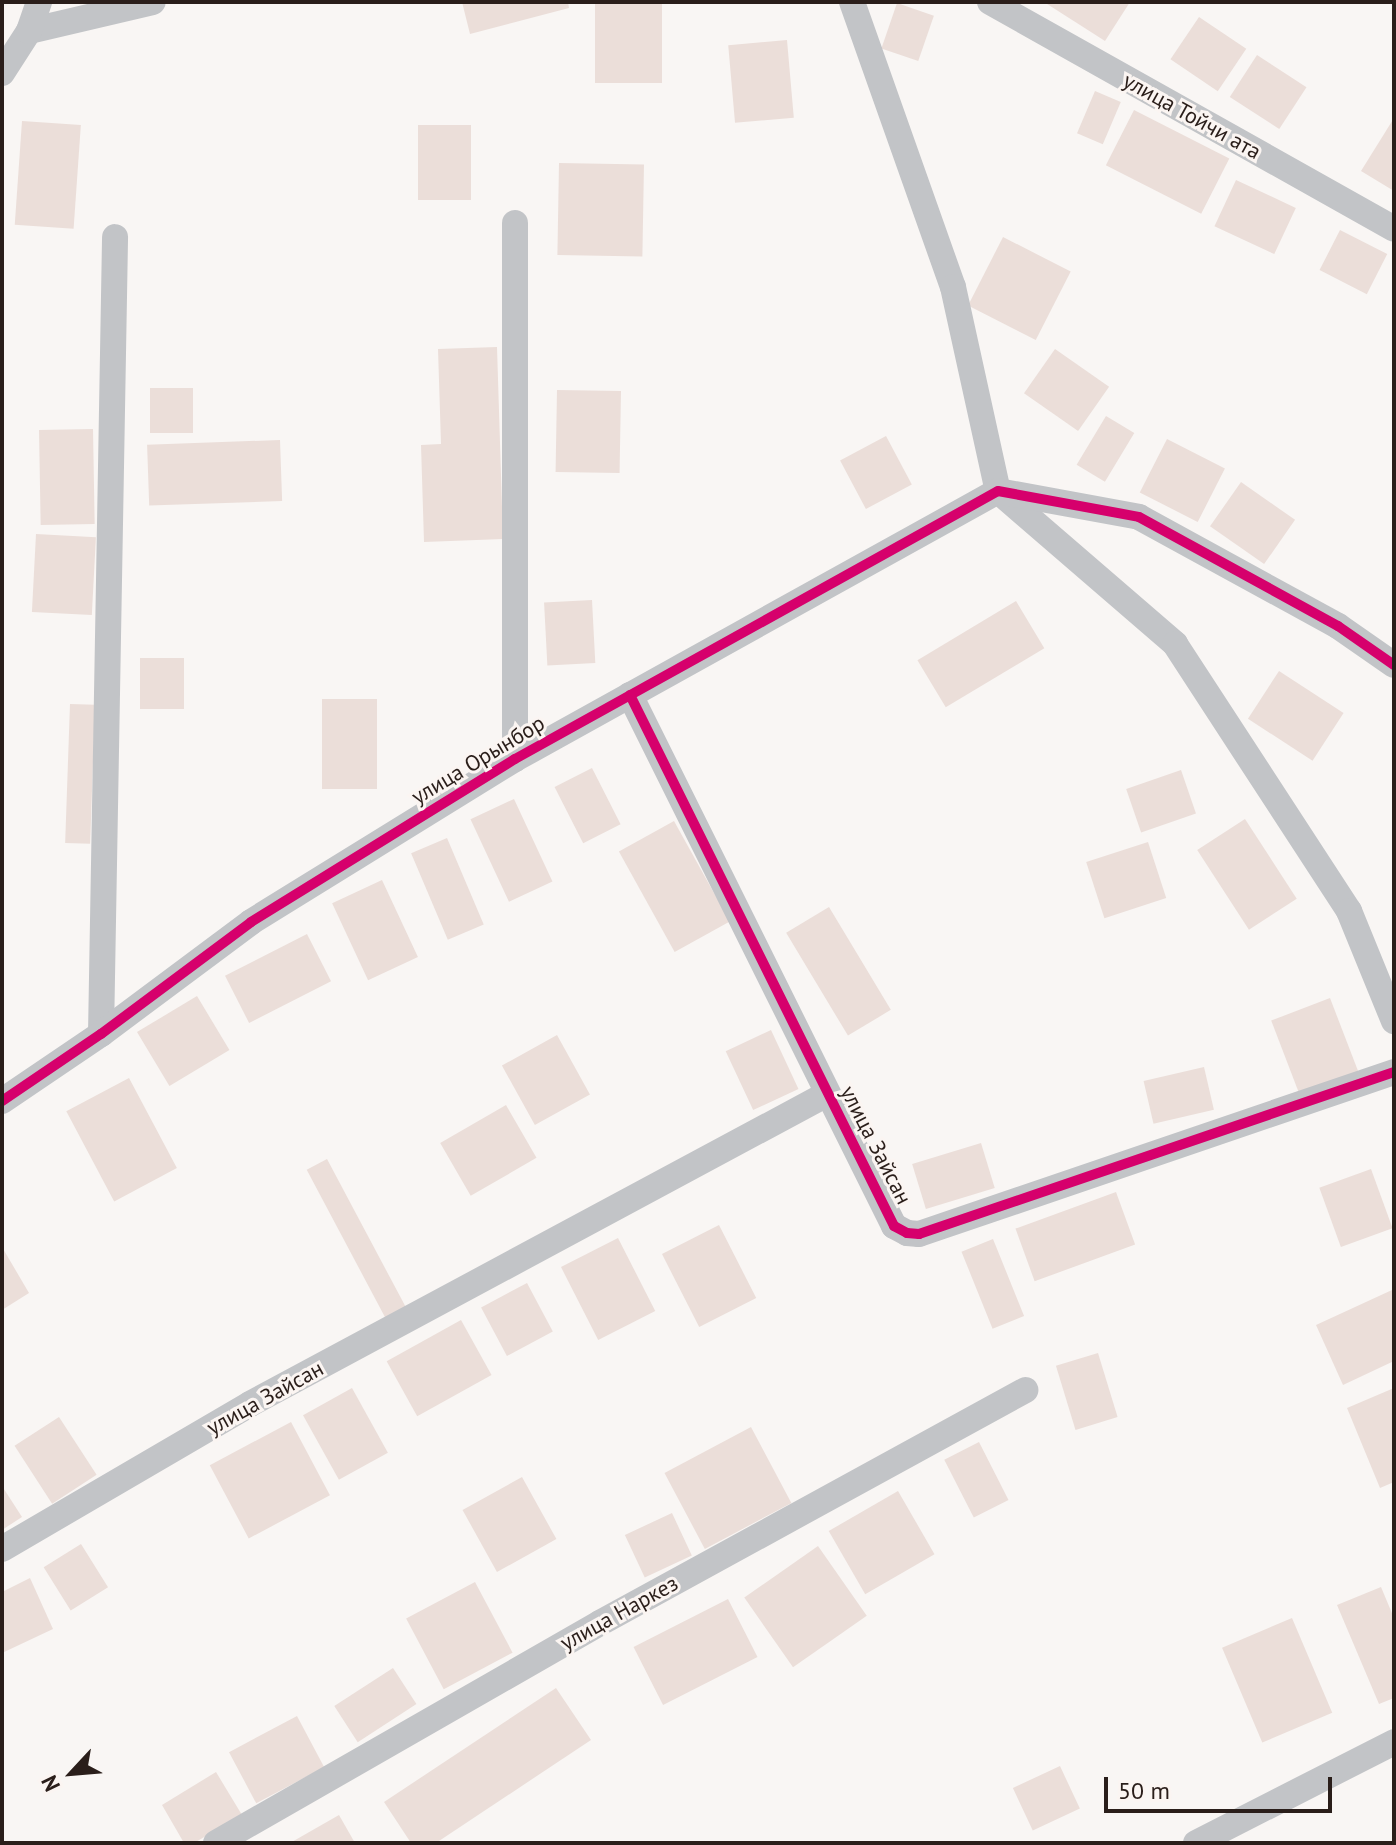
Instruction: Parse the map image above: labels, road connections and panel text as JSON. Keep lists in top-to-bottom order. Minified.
{"streets":{"street":["улица Тойчи ата","улица Орынбор","улица Зайсан","улица Наркез"]},"crossings":[["улица Орынбор","улица Зайсан"]],"scale_bar":"50 m","north":"bottom left"}
